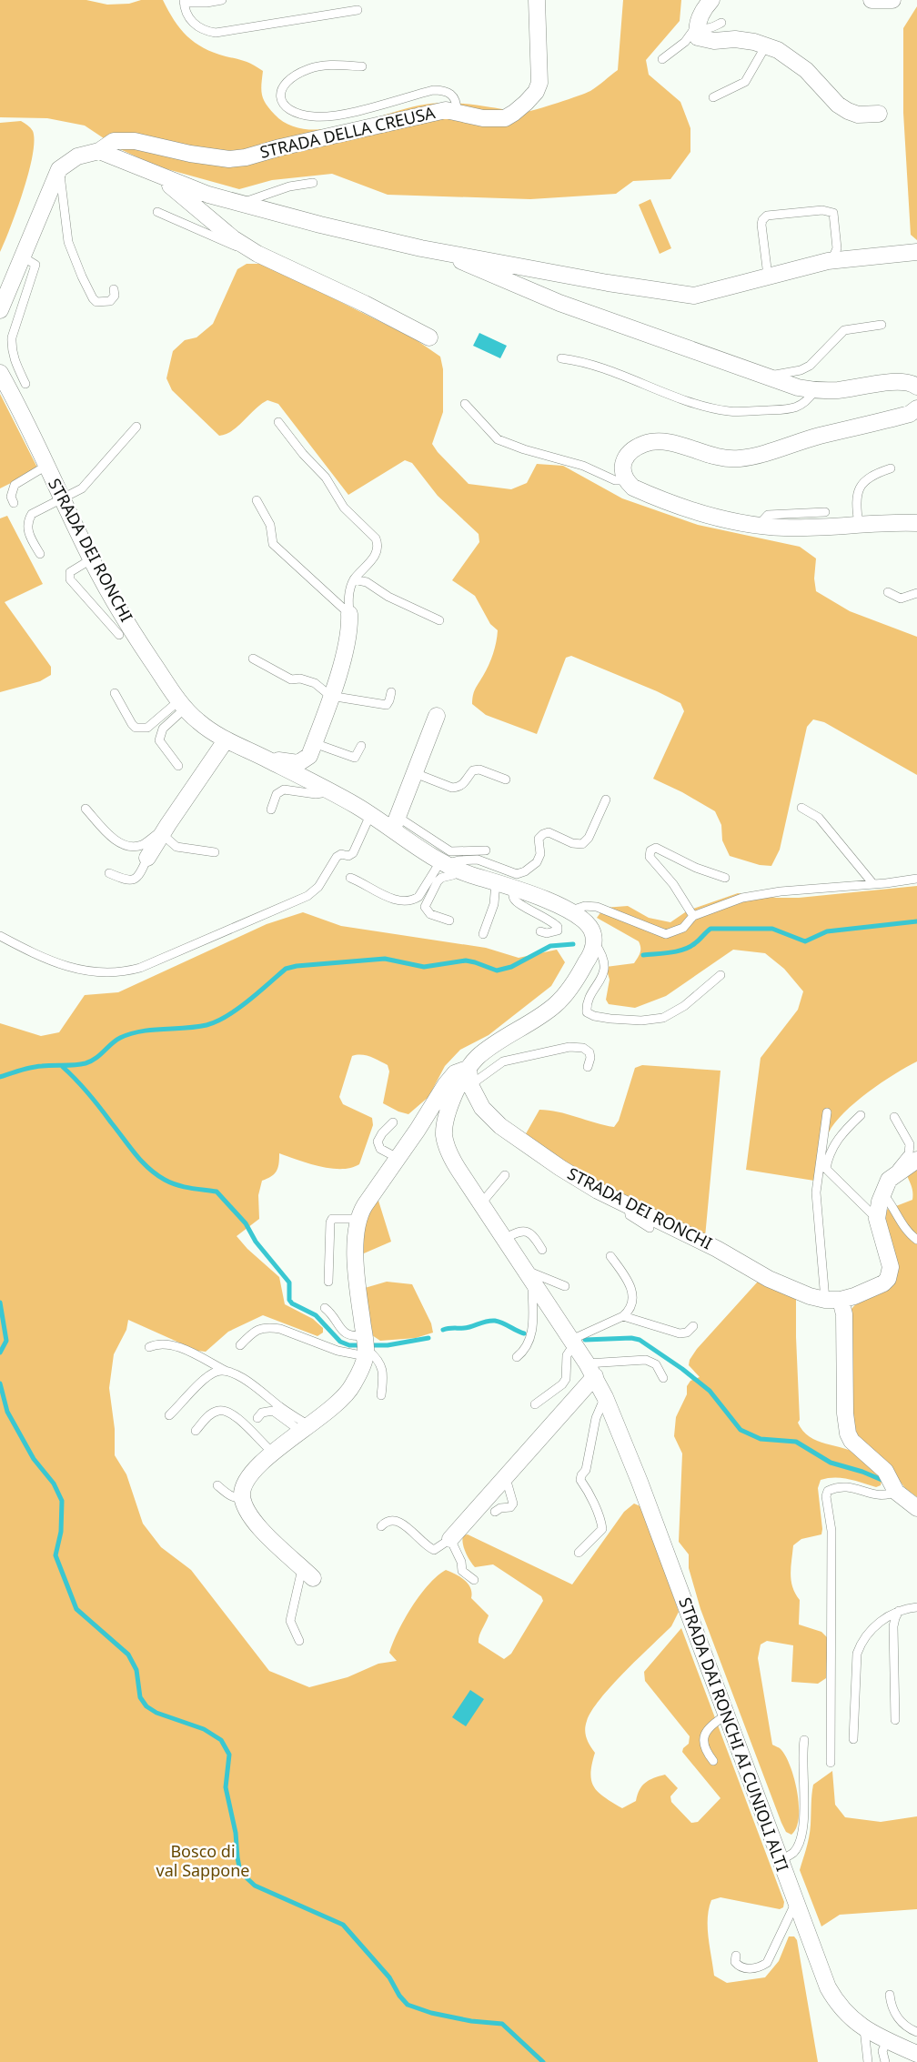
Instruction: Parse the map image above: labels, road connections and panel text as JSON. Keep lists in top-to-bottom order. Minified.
{"streets":{"street":["STRADA DELLA CREUSA","STRADA DEI RONCHI","STRADA DAI RONCHI AI CUNIOLI ALTI"]},"crossings":[["STRADA DEI RONCHI","STRADA DAI RONCHI AI CUNIOLI ALTI"]],"parks":["Bosco di val Sappone"]}
